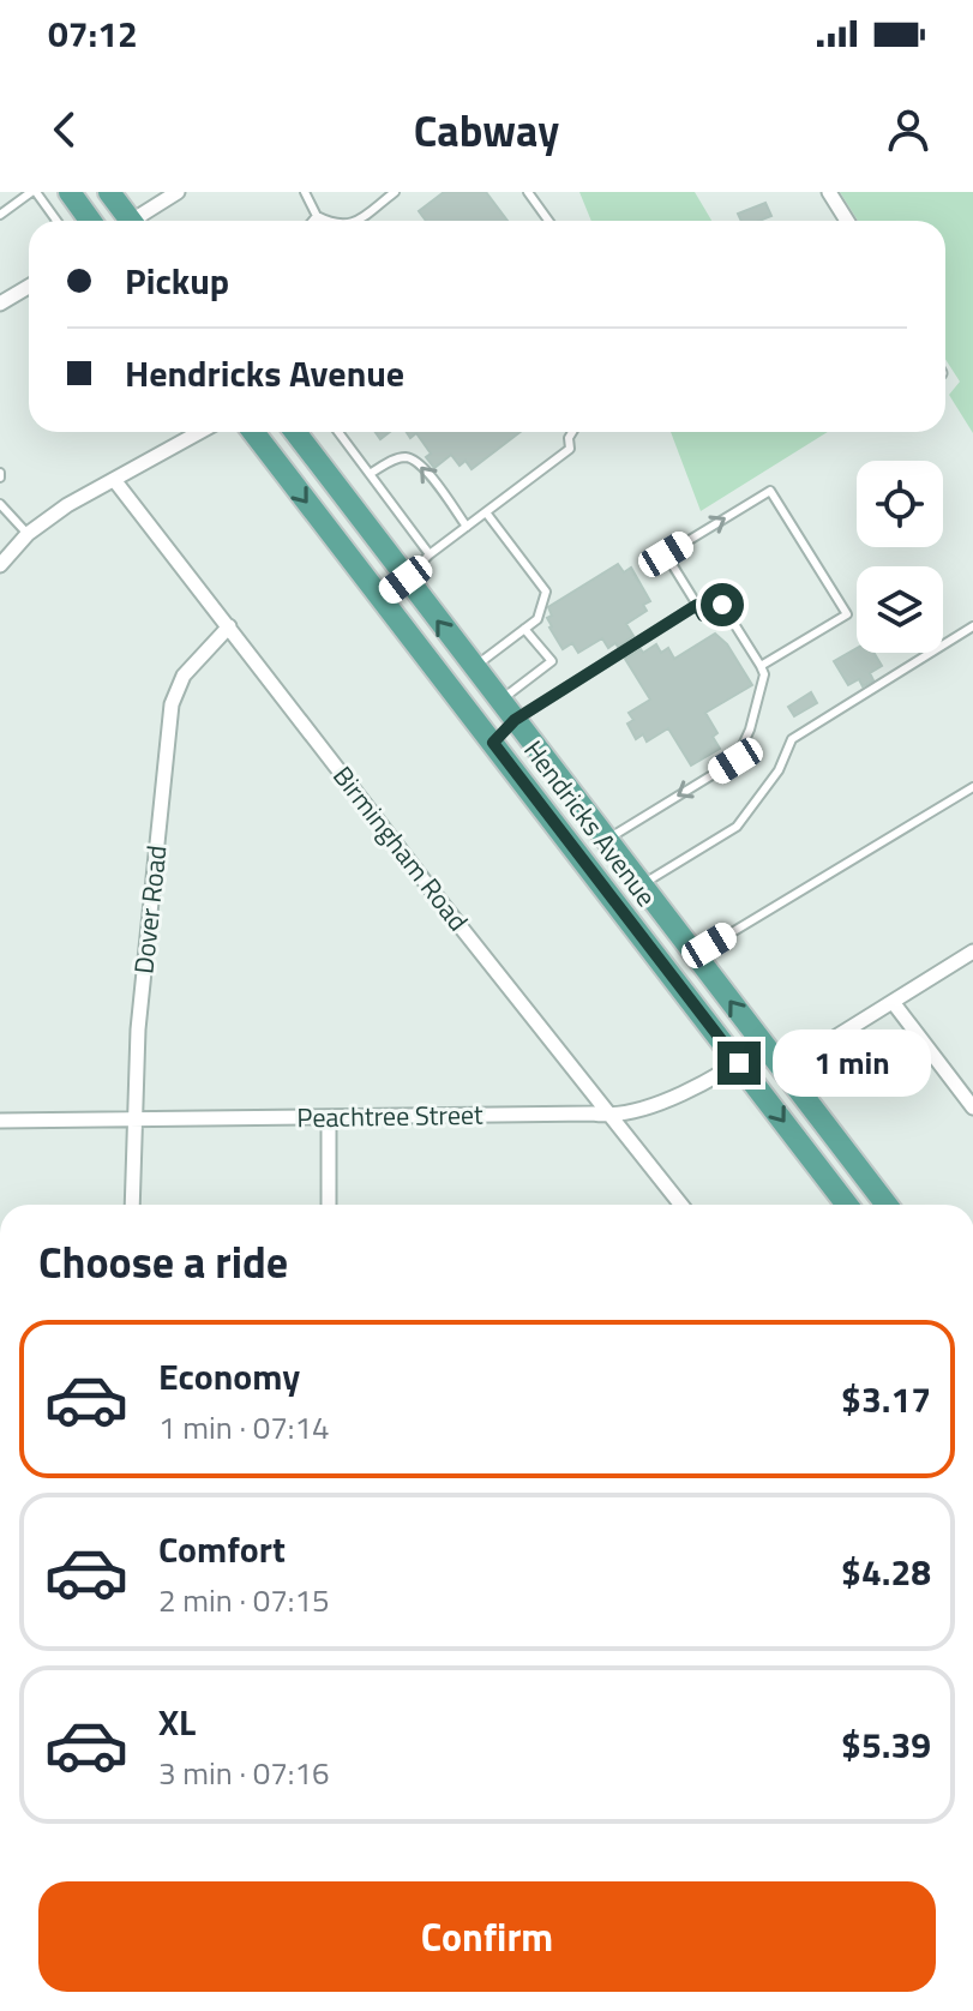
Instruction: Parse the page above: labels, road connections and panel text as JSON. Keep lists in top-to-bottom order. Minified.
{"streets":{"main road":["Hendricks Avenue"],"street":["Birmingham Road","Dover Road","Peachtree Street"]},"crossings":[["Hendricks Avenue","Peachtree Street"],["Birmingham Road","Dover Road"],["Birmingham Road","Peachtree Street"],["Dover Road","Peachtree Street"]],"page":{"status":"07:12","header":"Cabway","banner":["Pickup","Hendricks Avenue"],"bubble":"1 min","heading":"Choose a ride","list":[{"name":"Economy","note":"1 min · 07:14","value":"$3.17"},{"name":"Comfort","note":"2 min · 07:15","value":"$4.28"},{"name":"XL","note":"3 min · 07:16","value":"$5.39"}],"buttons":"Confirm"}}
